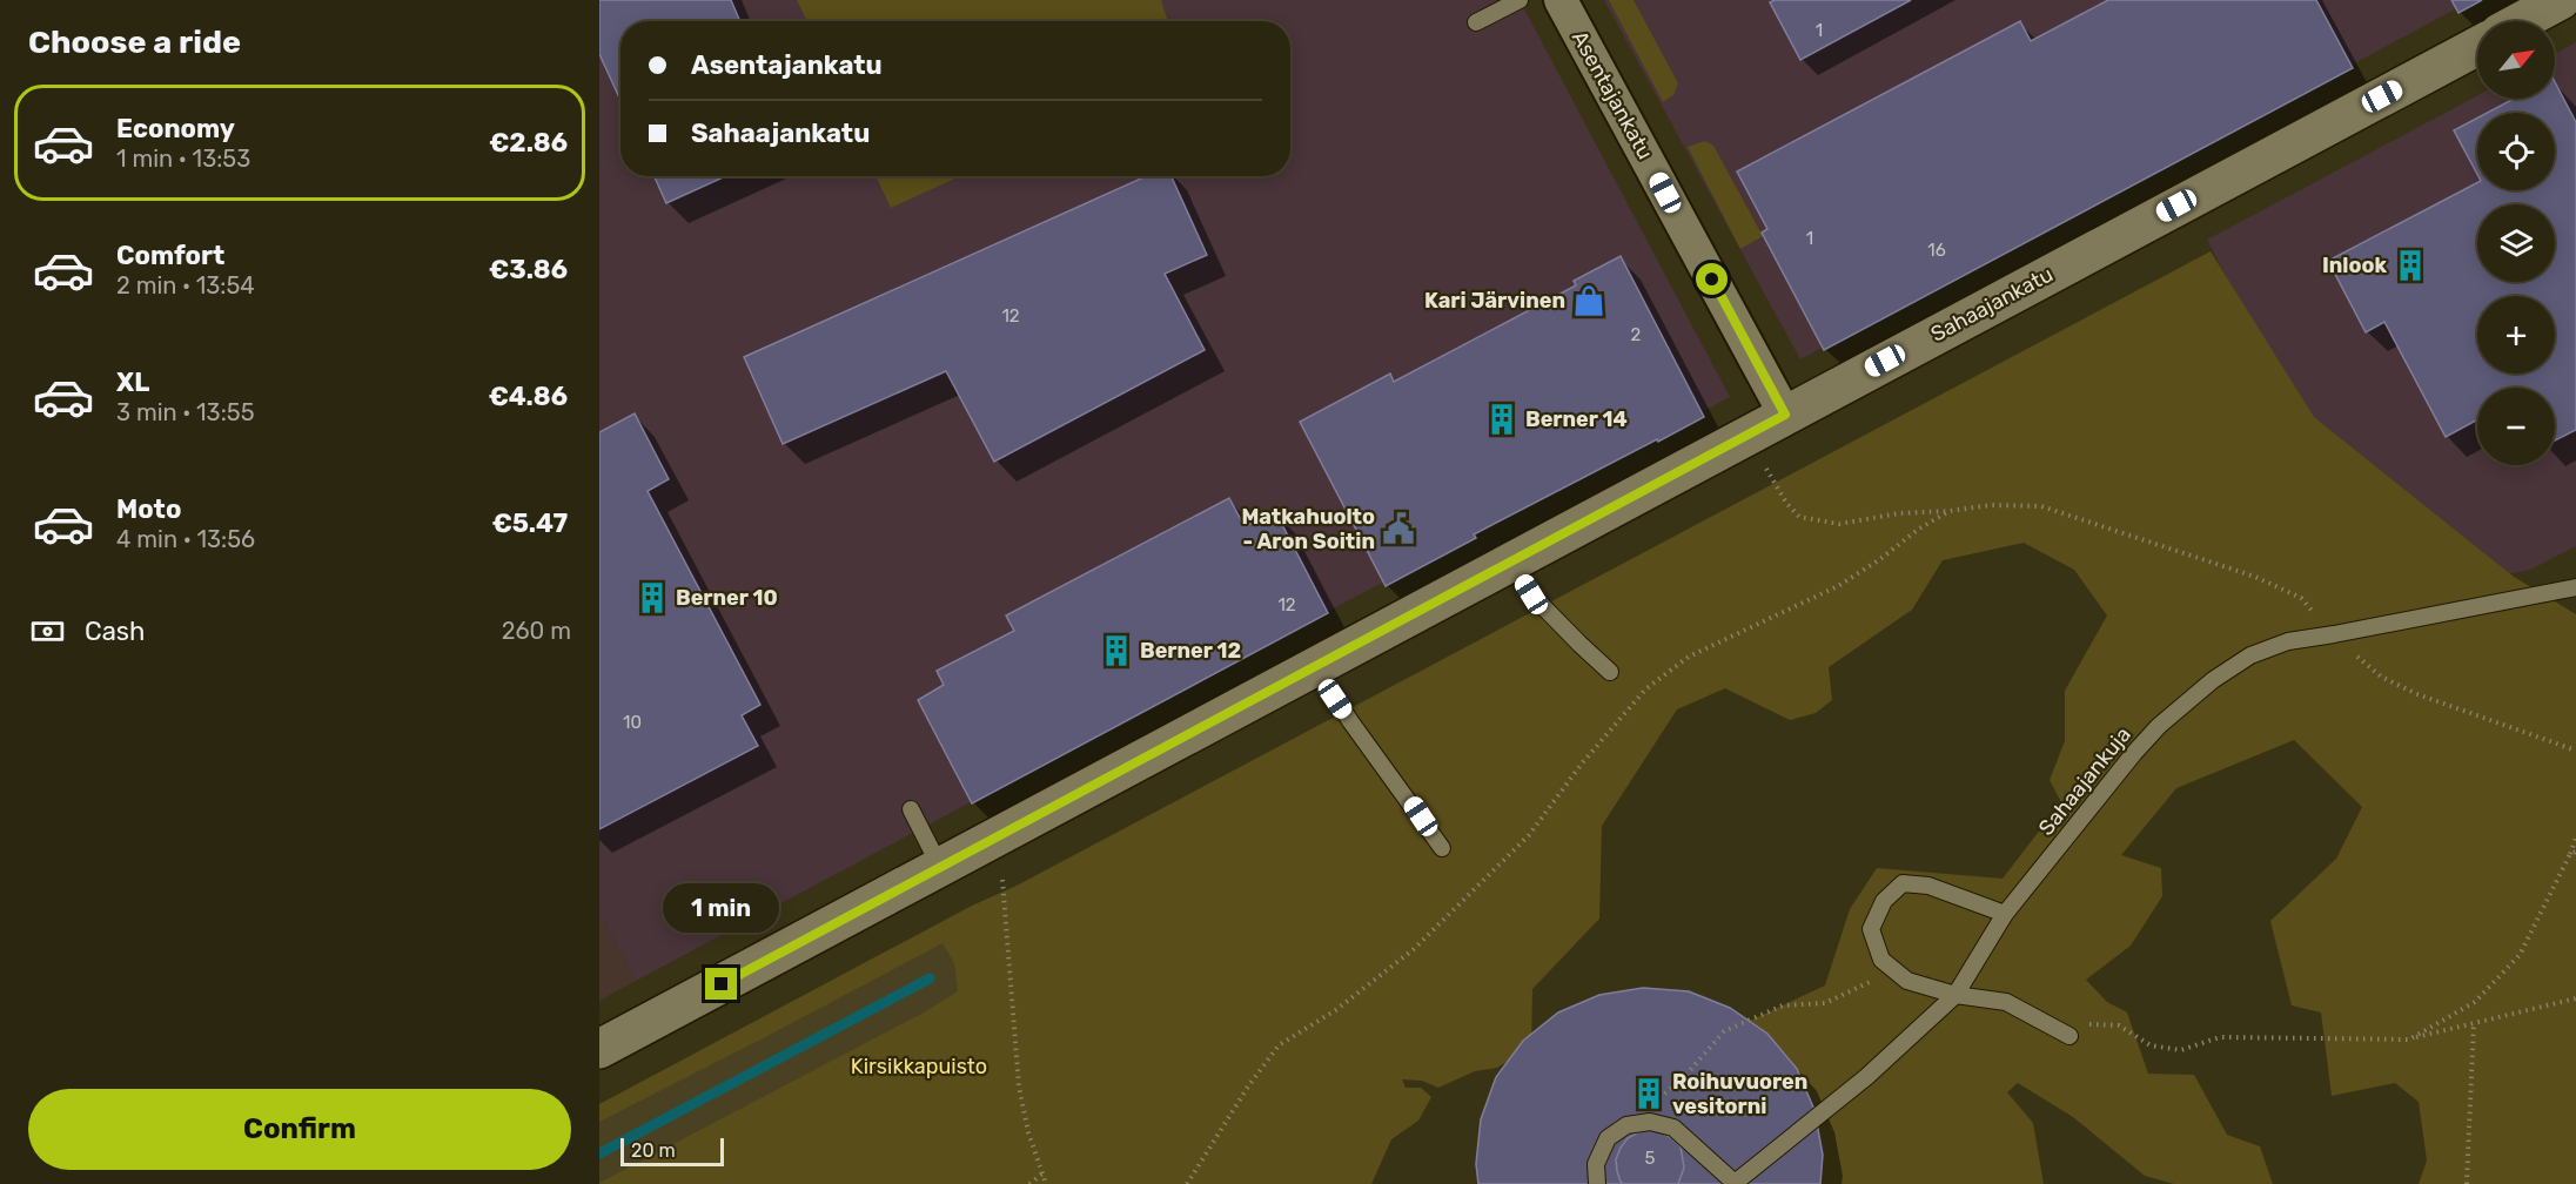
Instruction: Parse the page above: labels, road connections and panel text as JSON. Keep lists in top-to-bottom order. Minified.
{"streets":{"main road":["Sahaajankatu"],"street":["Asentajankatu"],"lane":["Sahaajankuja"]},"crossings":[["Asentajankatu","Sahaajankatu"]],"parks":["Kirsikkapuisto"],"places":{"building":["Inlook","Berner 14","Berner 10","Berner 12","Roihuvuoren vesitorni"],"shop":["Kari Järvinen"],"public building":["Matkahuolto - Aron Soitin"]},"house_numbers":["1","1","16","12","2","12","10","5"],"scale_bar":"20 m","north":"top right","page":{"heading":"Choose a ride","map_buttons":["+","−"],"banner":["Asentajankatu","Sahaajankatu"],"list":[{"name":"Economy","note":"1 min · 13:53","value":"€2.86"},{"name":"Comfort","note":"2 min · 13:54","value":"€3.86"},{"name":"XL","note":"3 min · 13:55","value":"€4.86"},{"name":"Moto","note":"4 min · 13:56","value":"€5.47"}],"pay":["Cash","260 m"],"bubble":"1 min","buttons":"Confirm","scale":"20 m"}}
